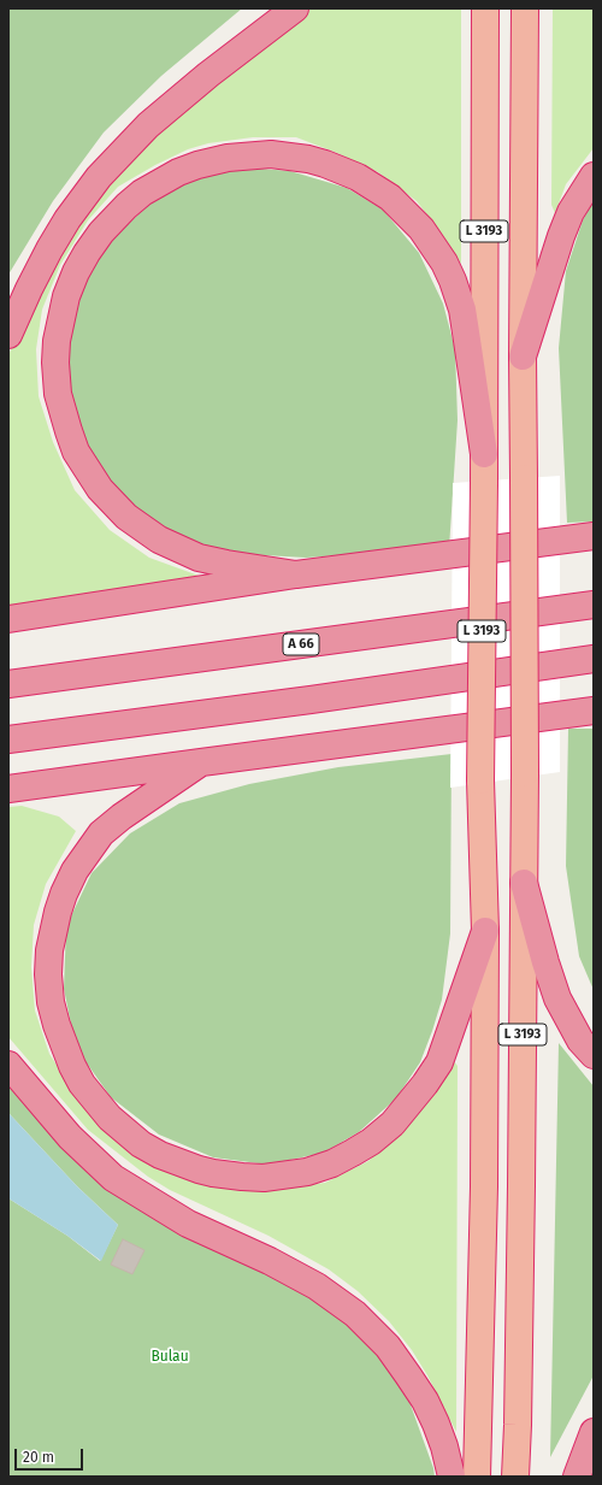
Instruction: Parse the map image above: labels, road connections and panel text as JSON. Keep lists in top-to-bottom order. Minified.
{"streets":{"highway":["L 3193","A 66"]},"parks":["Bulau"],"scale_bar":"20 m"}
